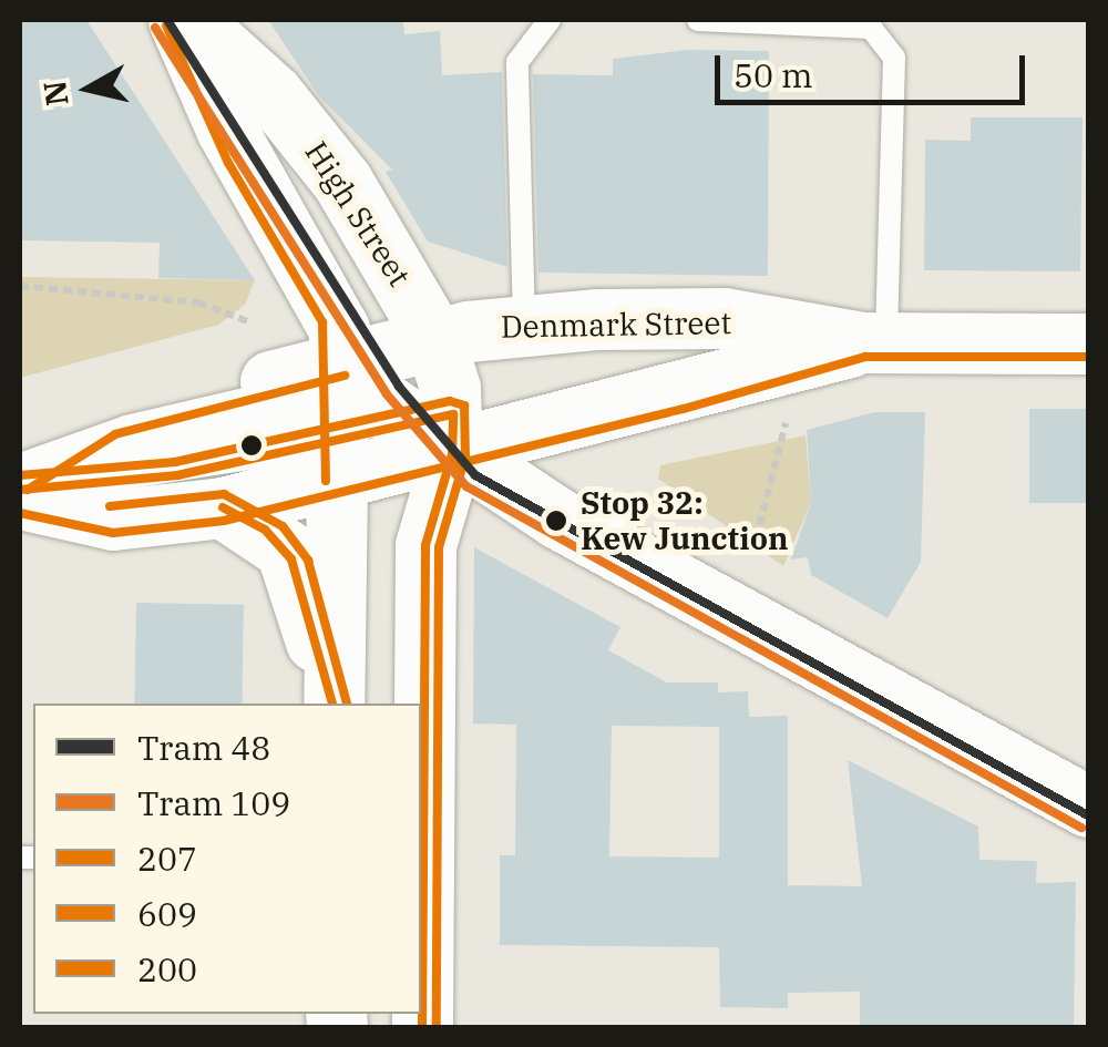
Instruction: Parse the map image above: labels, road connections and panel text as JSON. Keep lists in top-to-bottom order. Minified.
{"streets":{"main road":["High Street","Denmark Street"]},"crossings":[["High Street","Denmark Street"]],"places":["Stop 32: Kew Junction"],"lines":["tram line 48","transit line 609","tram line 109","transit line 200","transit line 207"],"legend":["Tram 48","Tram 109","207","609","200"],"scale_bar":"50 m","north":"left"}
